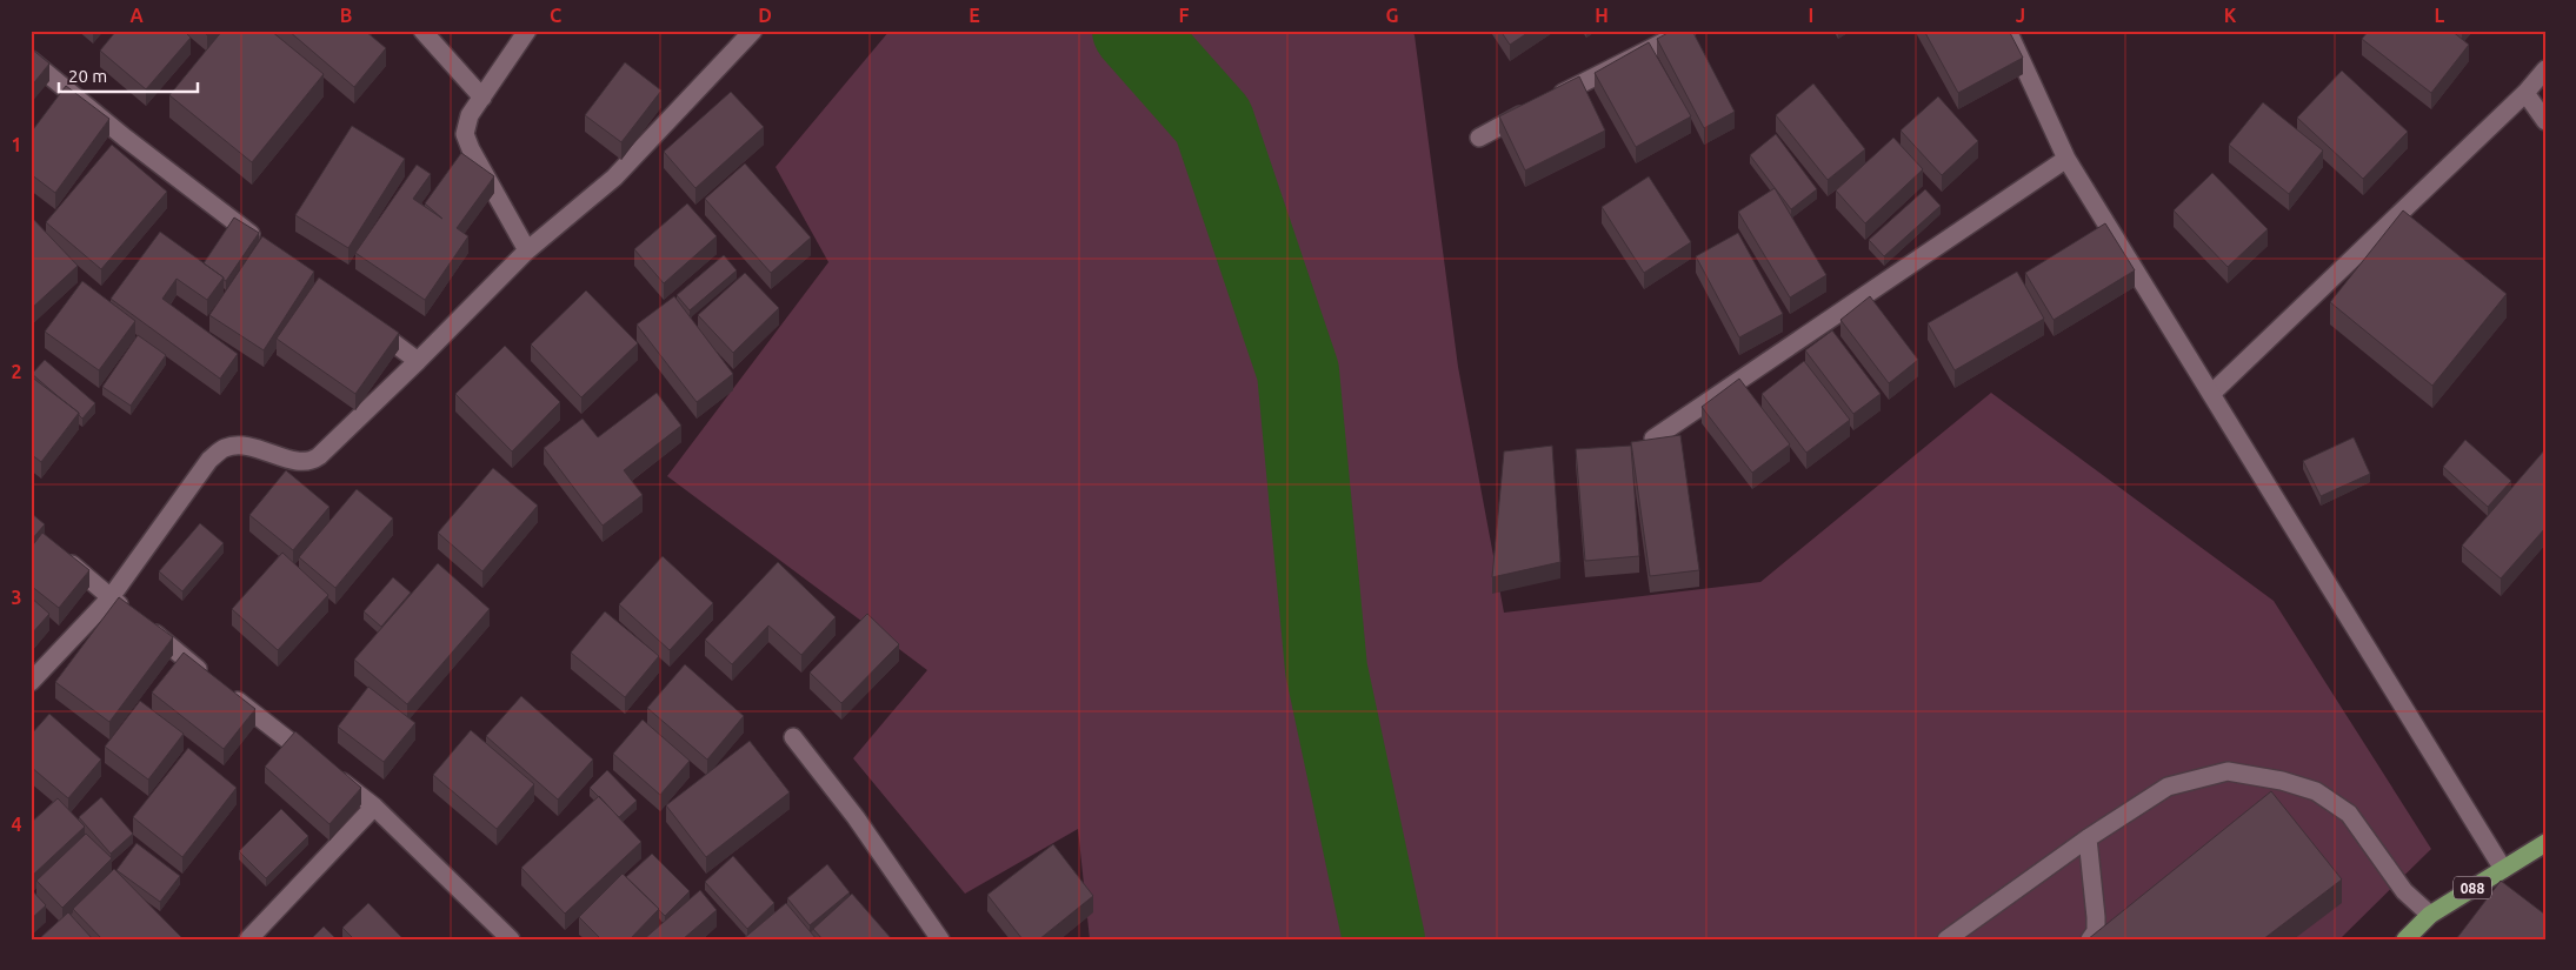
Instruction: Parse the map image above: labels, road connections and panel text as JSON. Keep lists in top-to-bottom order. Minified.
{"streets":{"main road":["088"]},"scale_bar":"20 m","grid":{"columns":["A","B","C","D","E","F","G","H","I","J","K","L"],"rows":["1","2","3","4"]}}
